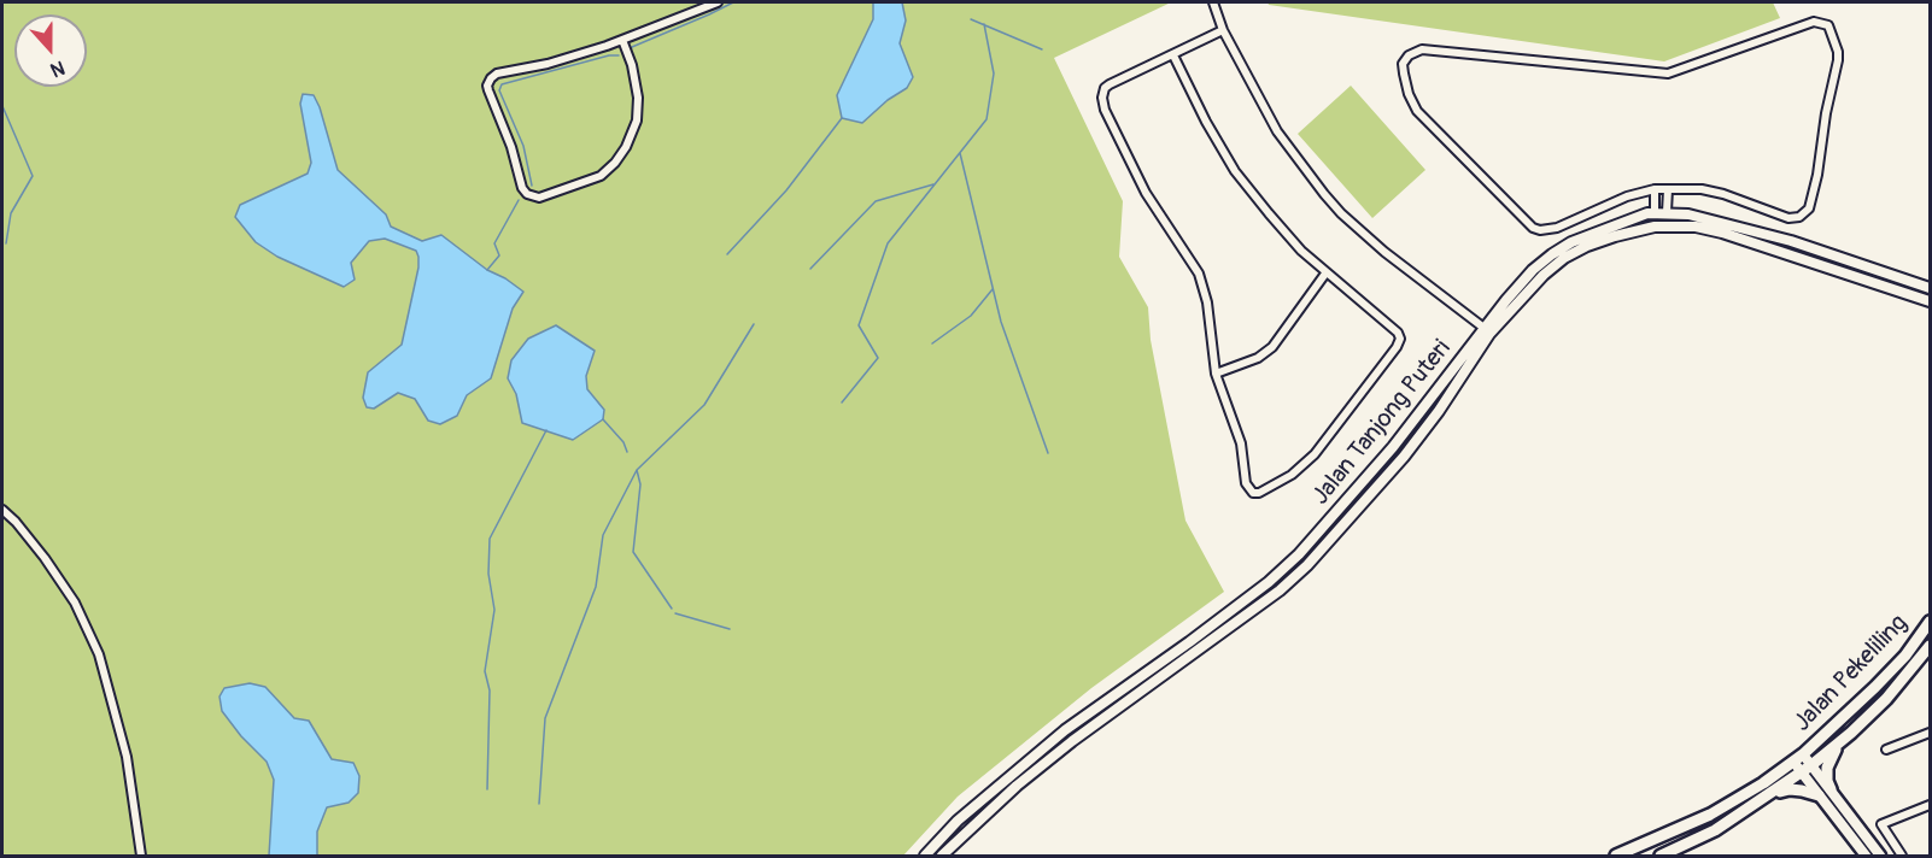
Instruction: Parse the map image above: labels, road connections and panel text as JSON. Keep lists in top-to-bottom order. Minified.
{"streets":{"main road":["Jalan Pekeliling"],"street":["Jalan Tanjong Puteri"]},"north":"bottom"}
